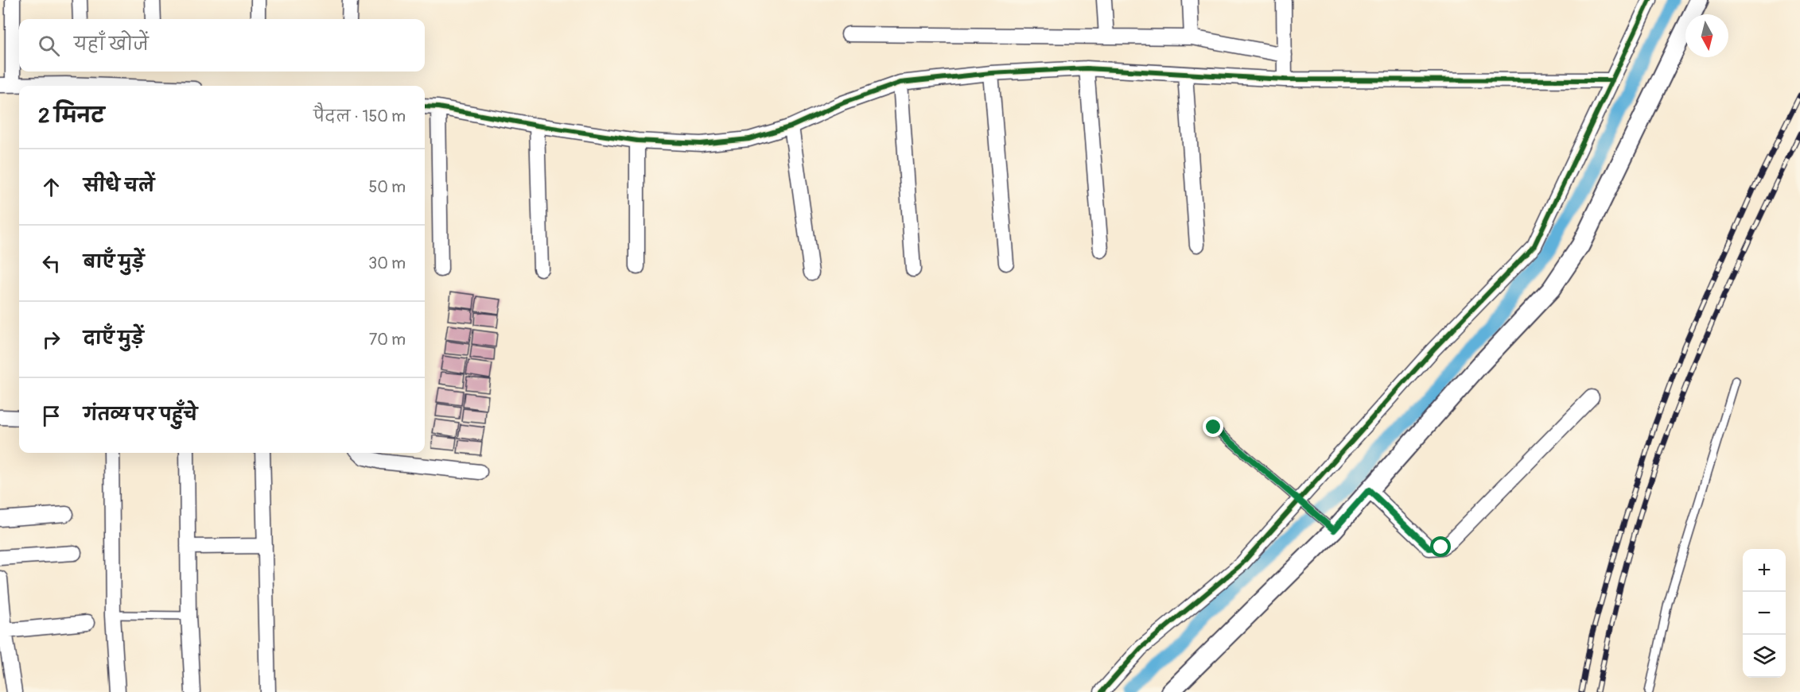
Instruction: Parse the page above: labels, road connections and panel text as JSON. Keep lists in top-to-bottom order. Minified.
{"north":"bottom","page":{"search":"यहाँ खोजें","heading":["2 मिनट","पैदल · 150 m"],"list":[["सीधे चलें","50 m"],["बाएँ मुड़ें","30 m"],["दाएँ मुड़ें","70 m"],"गंतव्य पर पहुँचे"],"map_buttons":["+","−"]}}
